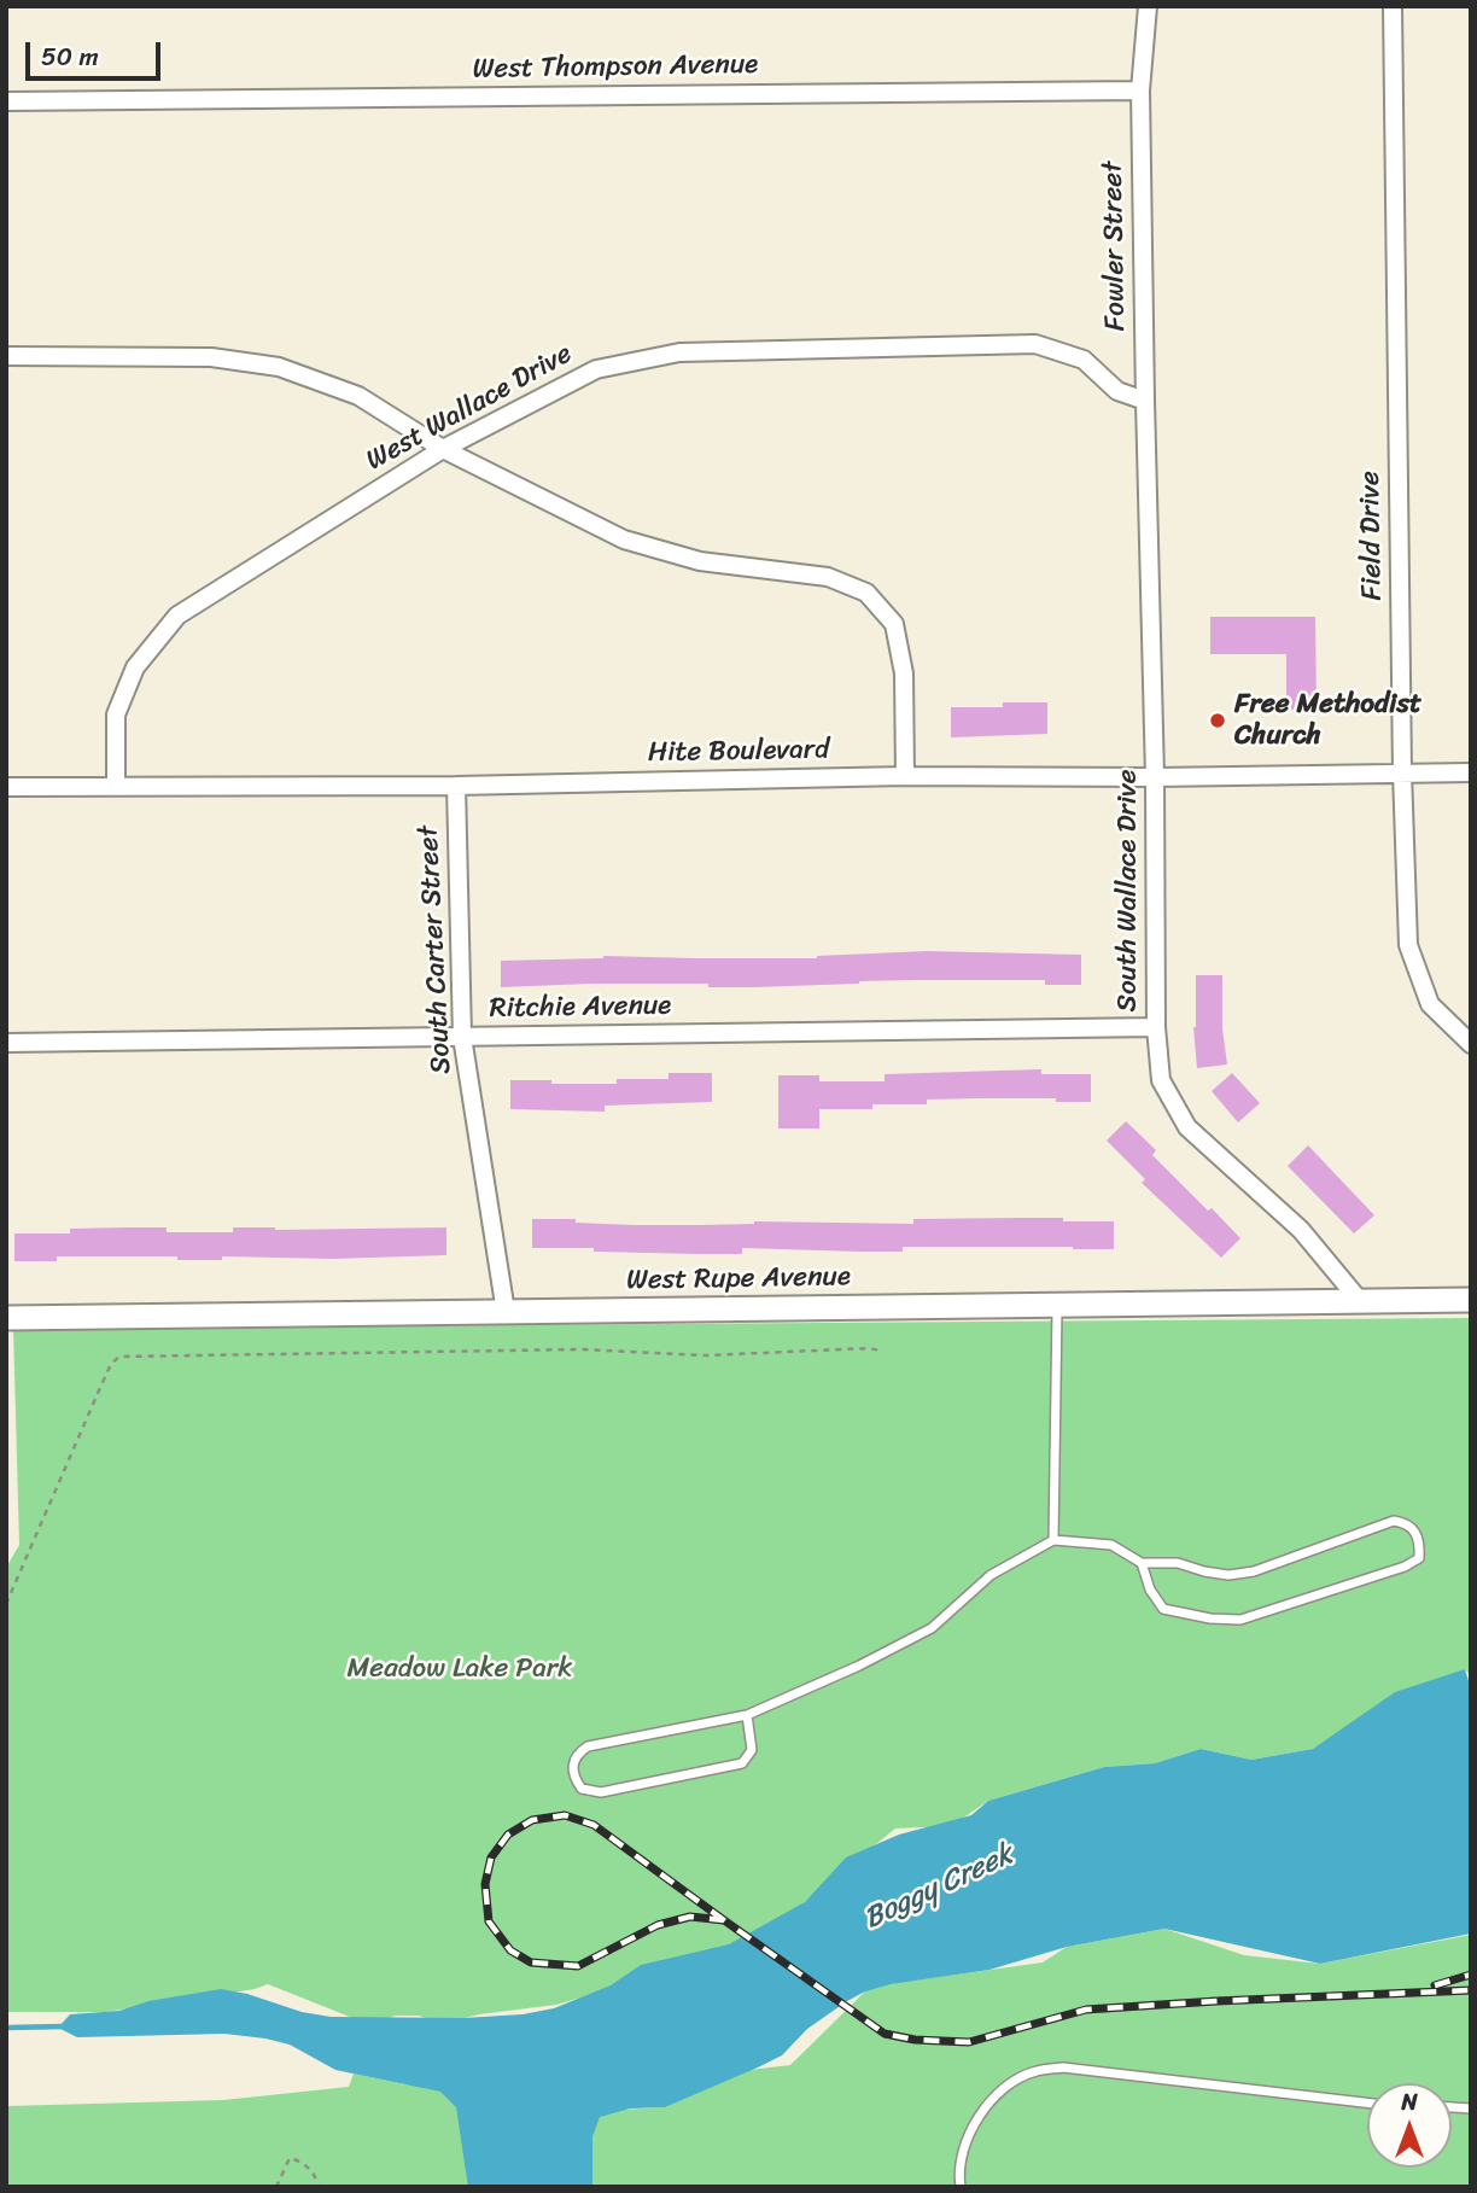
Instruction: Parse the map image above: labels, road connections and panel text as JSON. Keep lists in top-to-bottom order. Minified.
{"streets":{"street":["West Thompson Avenue","Fowler Street","West Wallace Drive","Field Drive","Hite Boulevard","South Wallace Drive","South Carter Street","Ritchie Avenue","West Rupe Avenue"]},"crossings":[["West Thompson Avenue","Fowler Street"],["Fowler Street","West Wallace Drive"],["Fowler Street","South Wallace Drive"],["West Wallace Drive","Hite Boulevard"],["West Wallace Drive","South Wallace Drive"],["Field Drive","Hite Boulevard"],["Hite Boulevard","South Wallace Drive"],["Hite Boulevard","South Carter Street"],["South Wallace Drive","Ritchie Avenue"],["South Wallace Drive","West Rupe Avenue"],["South Carter Street","Ritchie Avenue"],["South Carter Street","West Rupe Avenue"]],"water":["Boggy Creek"],"parks":["Meadow Lake Park"],"places":["Free Methodist Church"],"scale_bar":"50 m","north":"top"}
